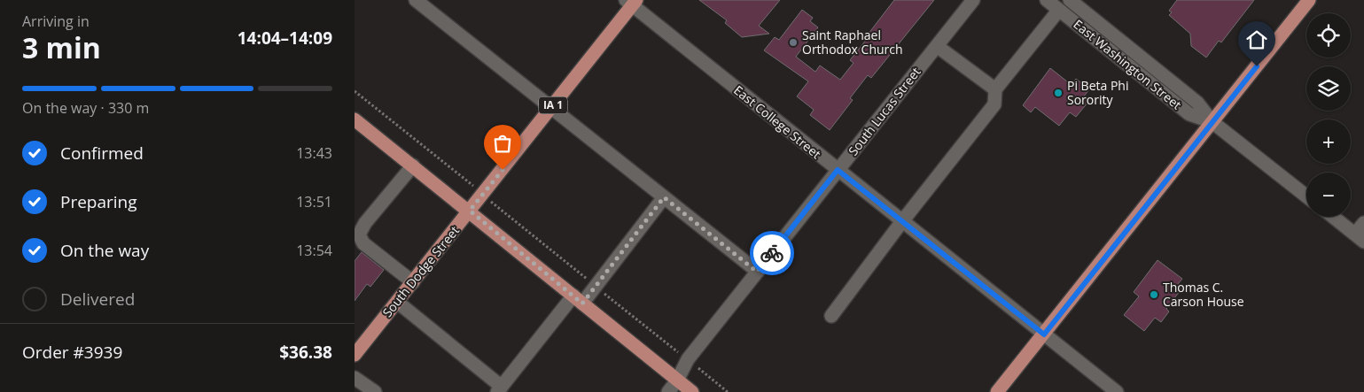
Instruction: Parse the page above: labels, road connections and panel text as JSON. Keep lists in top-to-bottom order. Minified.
{"streets":{"main road":["IA 1","South Dodge Street"],"street":["East Washington Street","South Lucas Street","East College Street"]},"crossings":[["South Lucas Street","East College Street"],["East College Street","South Dodge Street"]],"places":["Saint Raphael Orthodox Church","Pi Beta Phi Sorority","Thomas C. Carson House"],"page":{"heading":["3 min","Arriving in","14:04–14:09"],"panel":["Order #3939","$36.38"],"map_buttons":["+","−"],"bar":"On the way · 330 m","list":[["Confirmed","13:43"],["Preparing","13:51"],["On the way","13:54"],"Delivered"]}}
